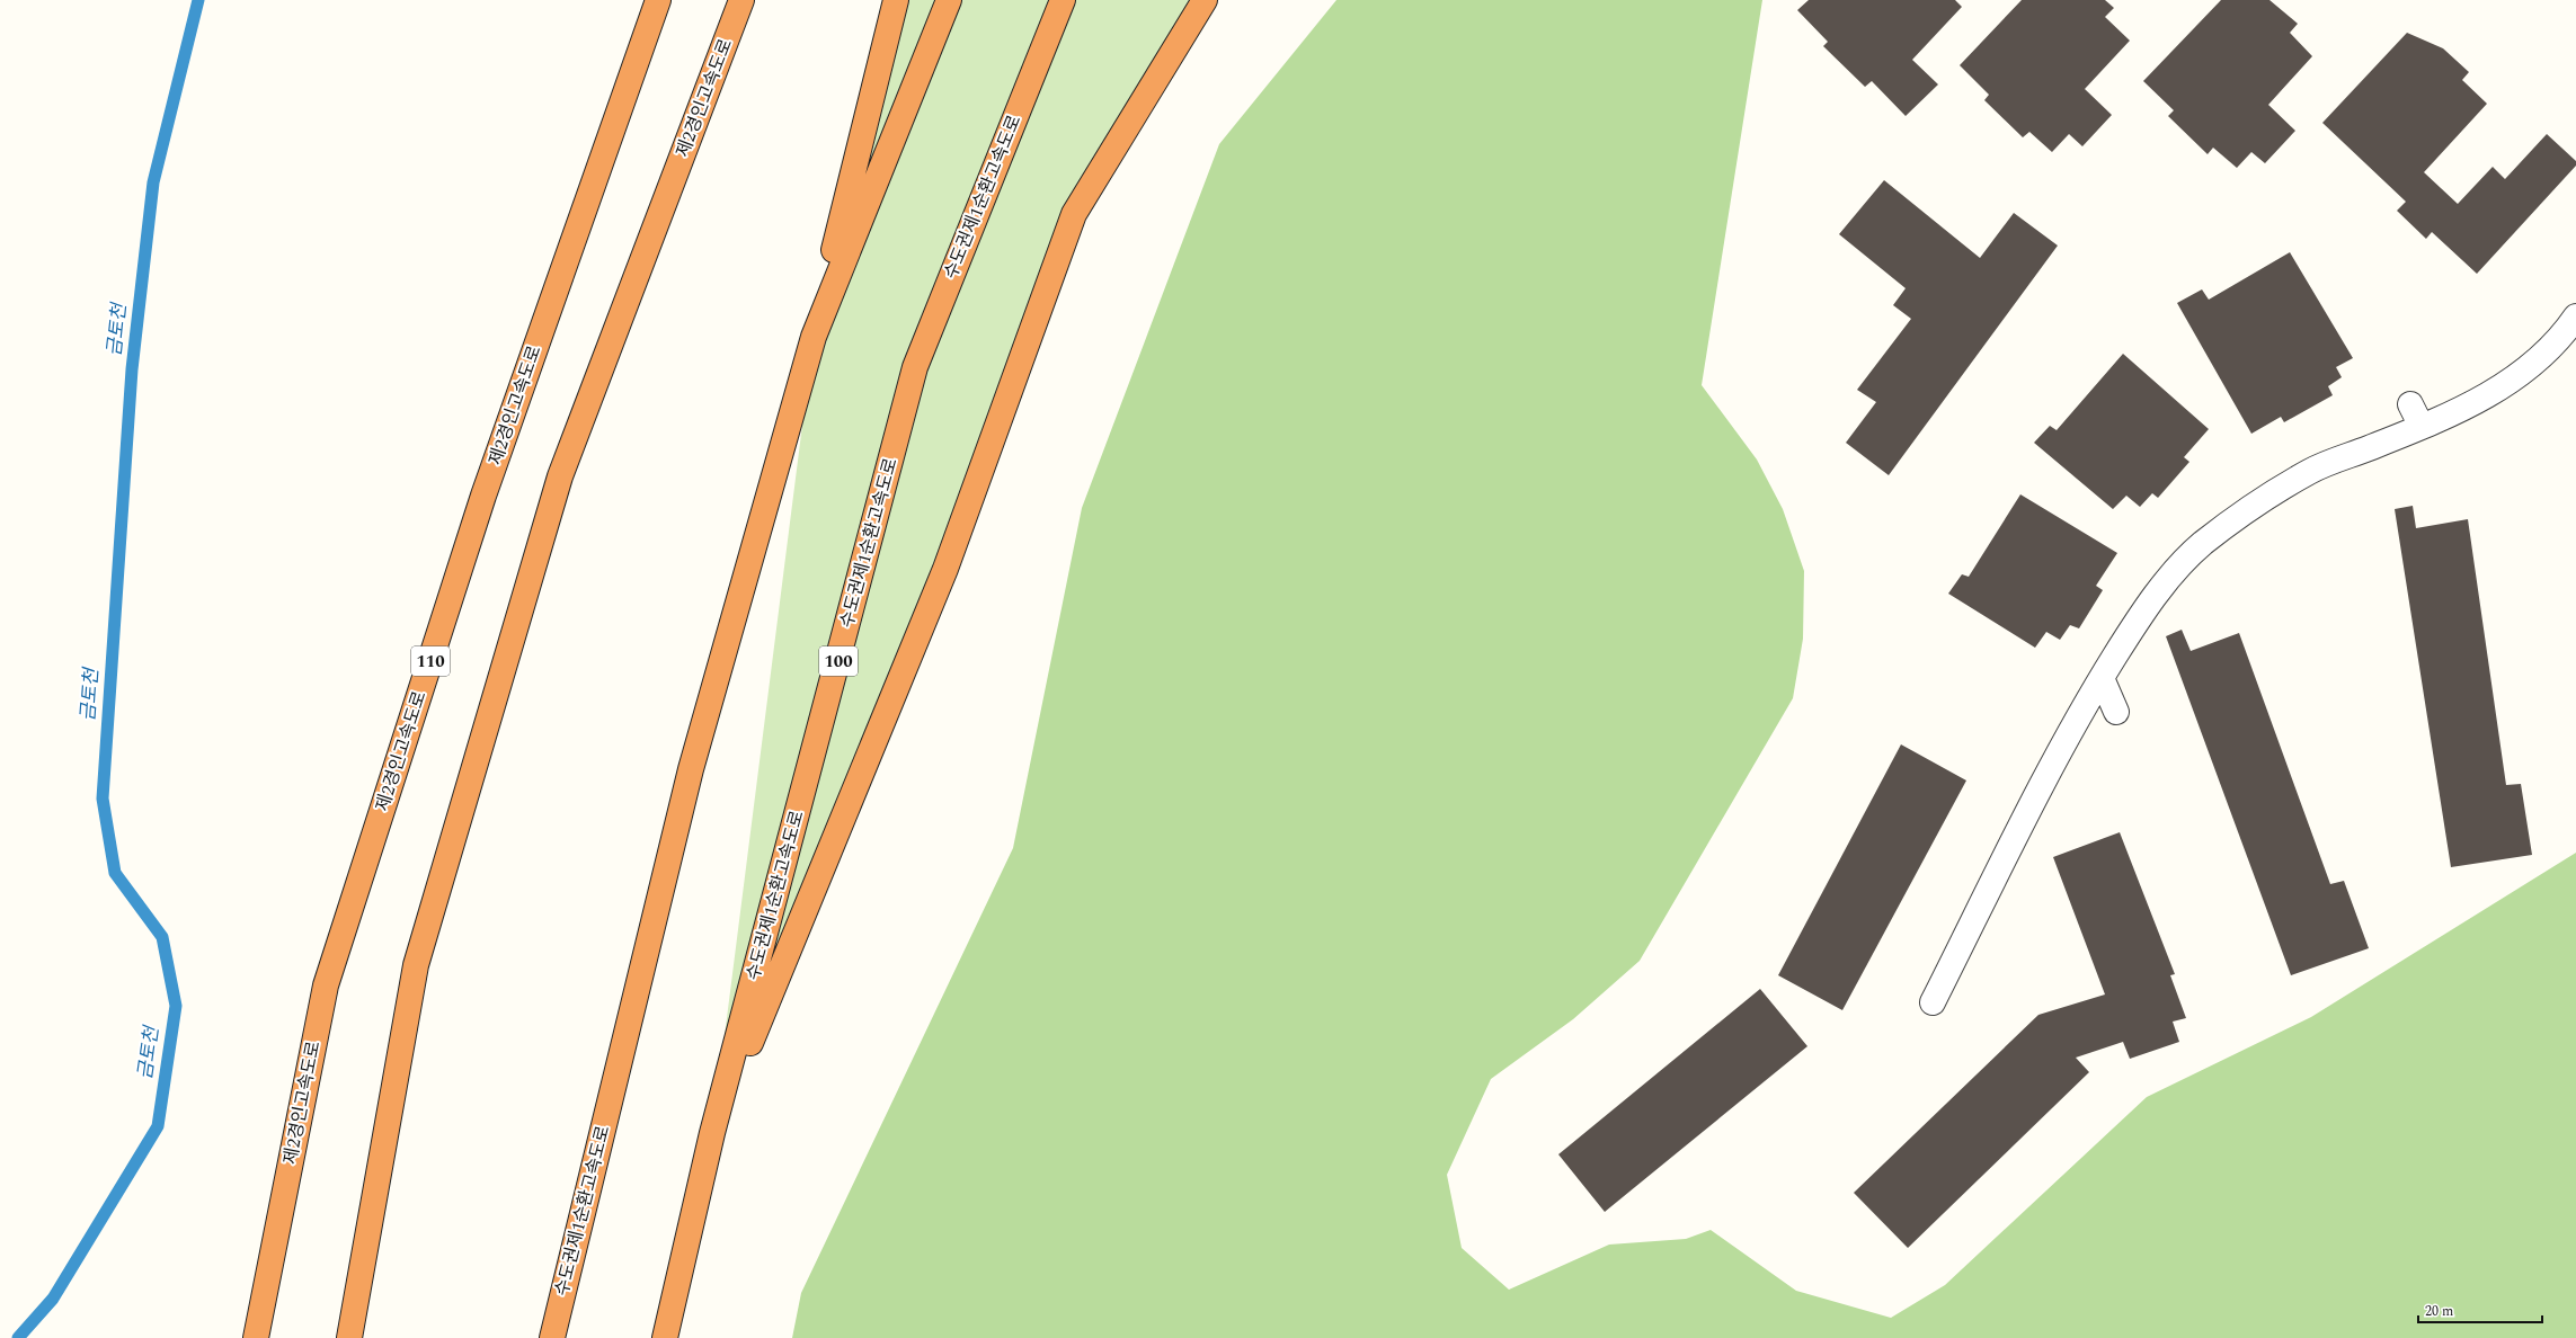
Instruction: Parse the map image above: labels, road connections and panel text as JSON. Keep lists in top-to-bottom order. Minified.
{"streets":{"highway":["제2경인고속도로","수도권제1순환고속도로","110","100"]},"water":["금토천"],"scale_bar":"20 m"}
